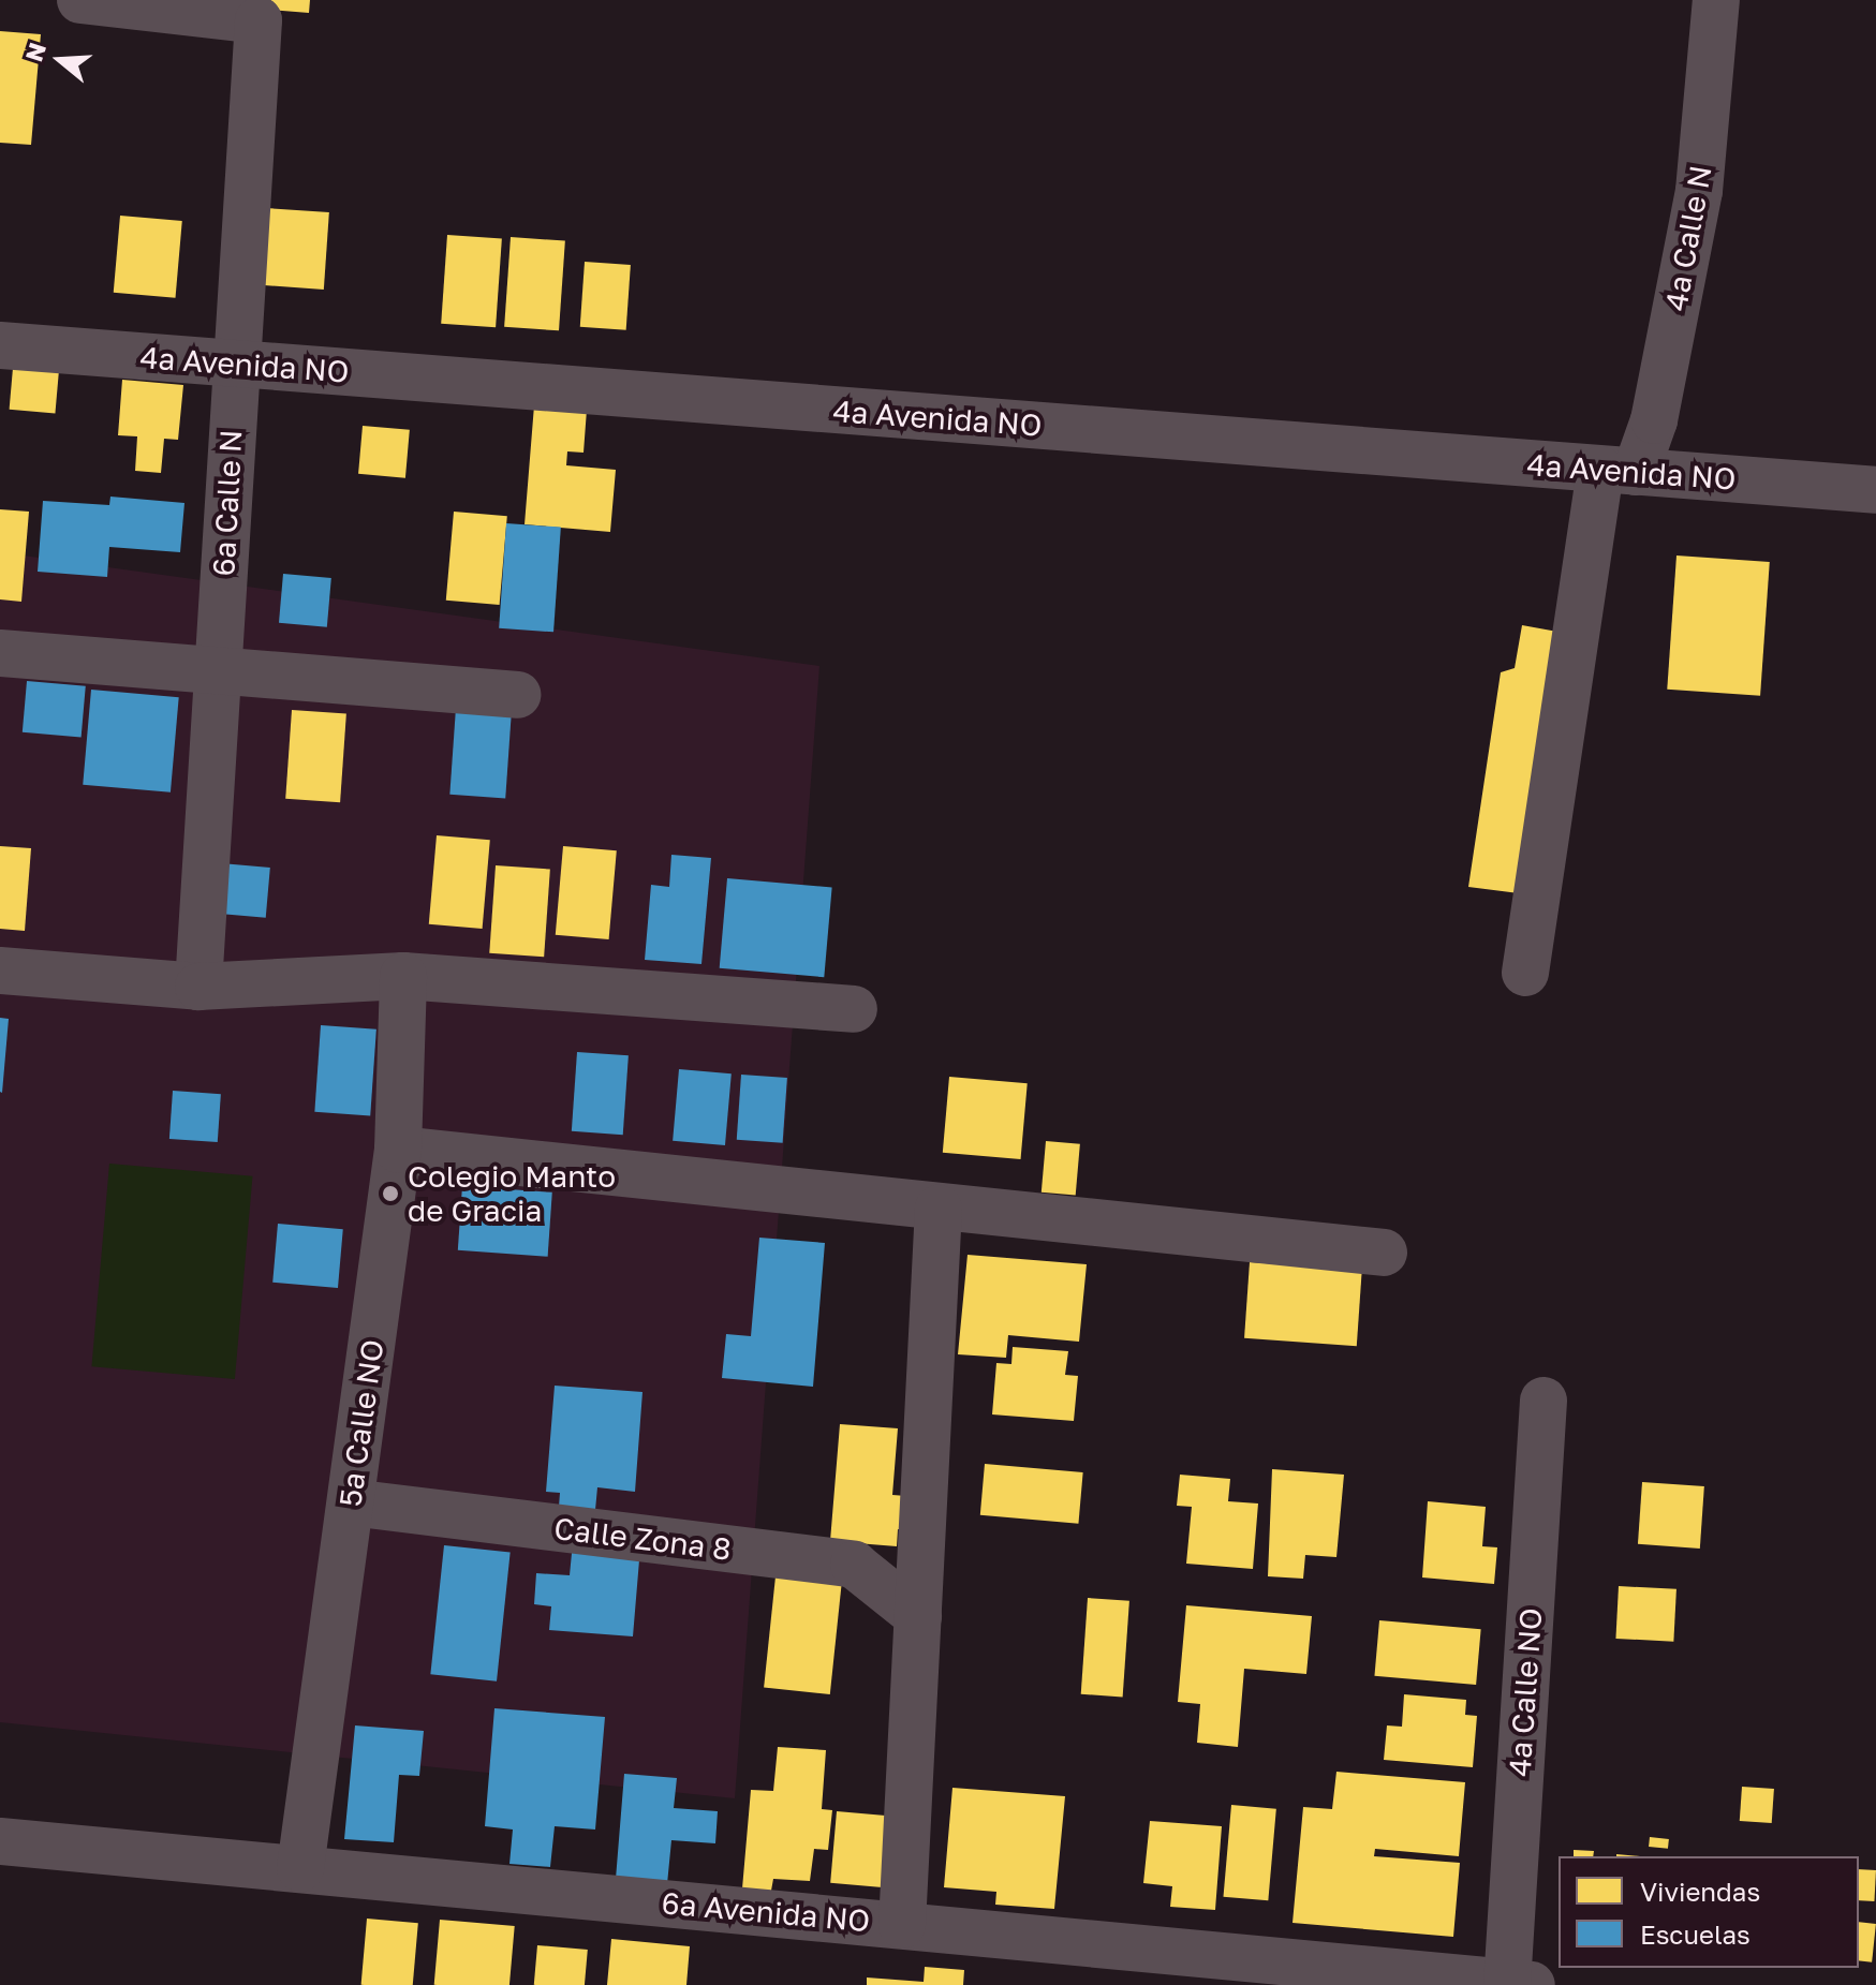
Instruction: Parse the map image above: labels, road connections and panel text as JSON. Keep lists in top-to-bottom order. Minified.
{"streets":{"street":["4a Calle N","4a Avenida NO","6a Calle N","5a Calle NO","Calle Zona 8","4a Calle NO","6a Avenida NO"]},"crossings":[["4a Calle N","4a Avenida NO"],["4a Avenida NO","6a Calle N"],["5a Calle NO","Calle Zona 8"],["5a Calle NO","6a Avenida NO"],["4a Calle NO","6a Avenida NO"]],"places":["Colegio Manto de Gracia"],"legend":["Viviendas","Escuelas"],"north":"left"}
